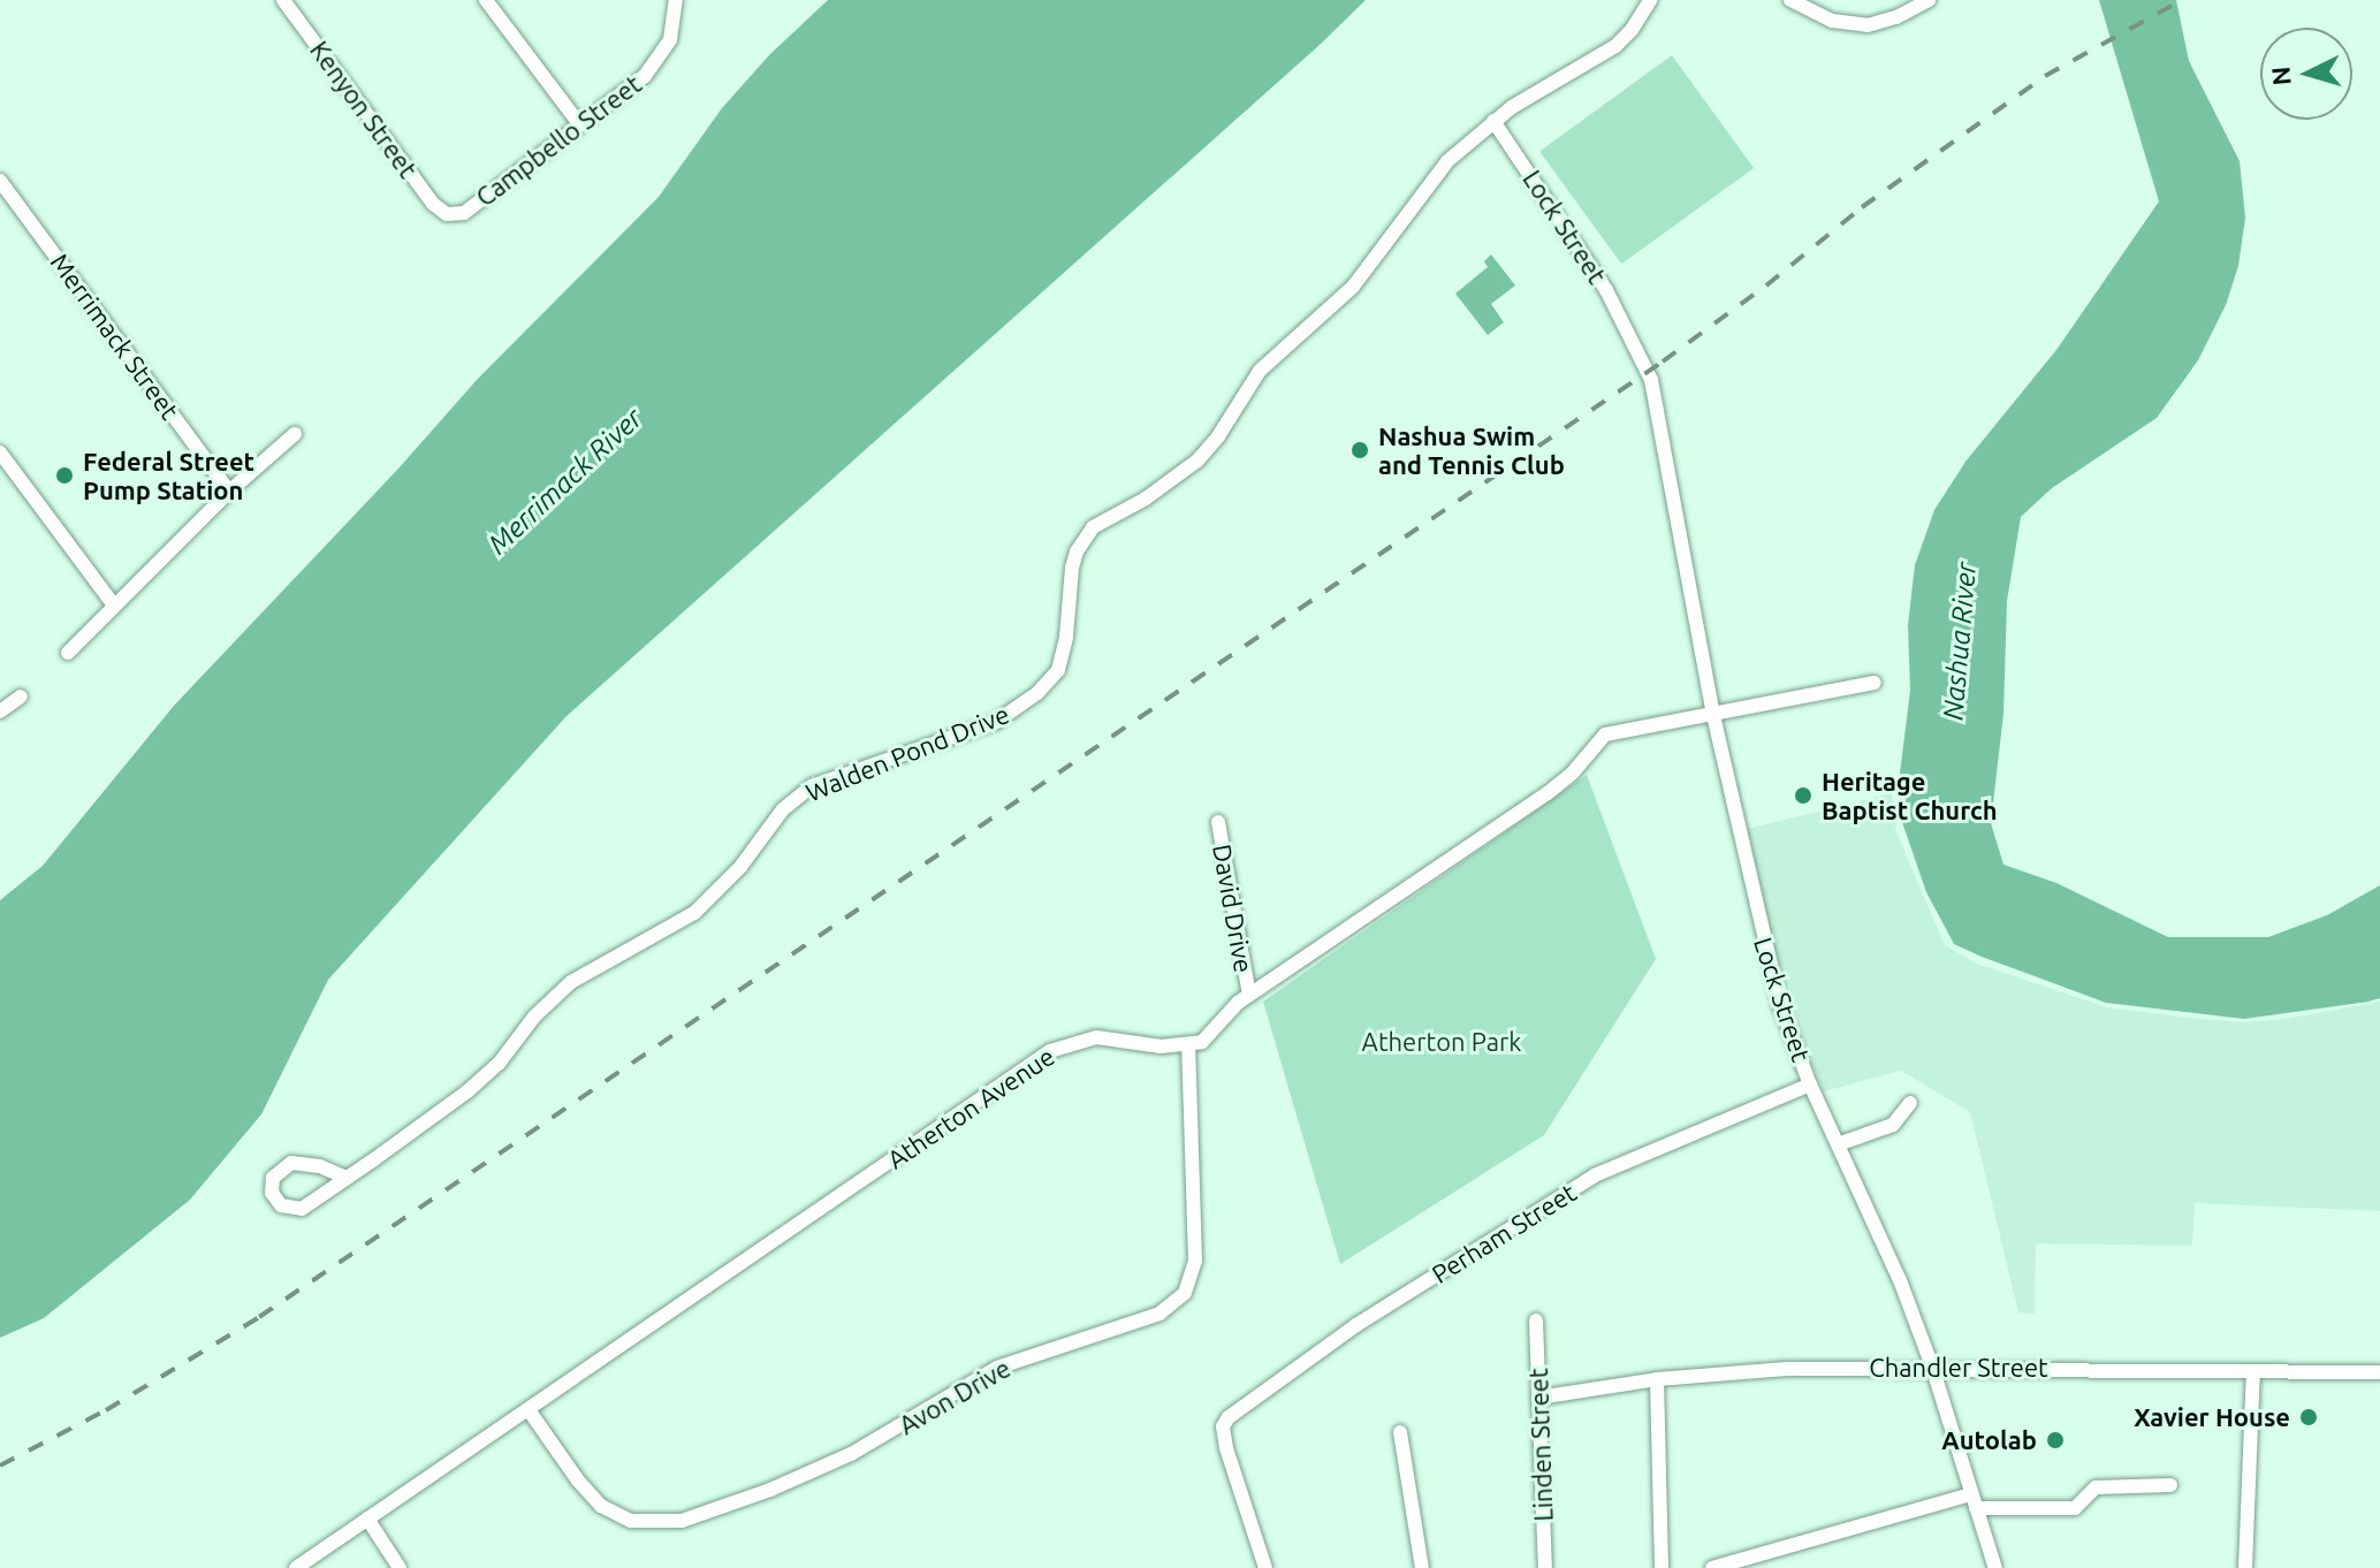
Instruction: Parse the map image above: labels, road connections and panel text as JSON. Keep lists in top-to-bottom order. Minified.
{"streets":{"street":["Kenyon Street","Campbello Street","Lock Street","Merrimack Street","Walden Pond Drive","David Drive","Atherton Avenue","Perham Street","Chandler Street","Avon Drive","Linden Street"]},"crossings":[["Kenyon Street","Campbello Street"],["Lock Street","Walden Pond Drive"],["Lock Street","Perham Street"],["Lock Street","Chandler Street"],["Atherton Avenue","Avon Drive"],["Chandler Street","Linden Street"]],"water":["Merrimack River","Nashua River"],"parks":["Atherton Park"],"places":["Nashua Swim and Tennis Club","Federal Street Pump Station","Heritage Baptist Church","Xavier House","Autolab"],"north":"left"}
